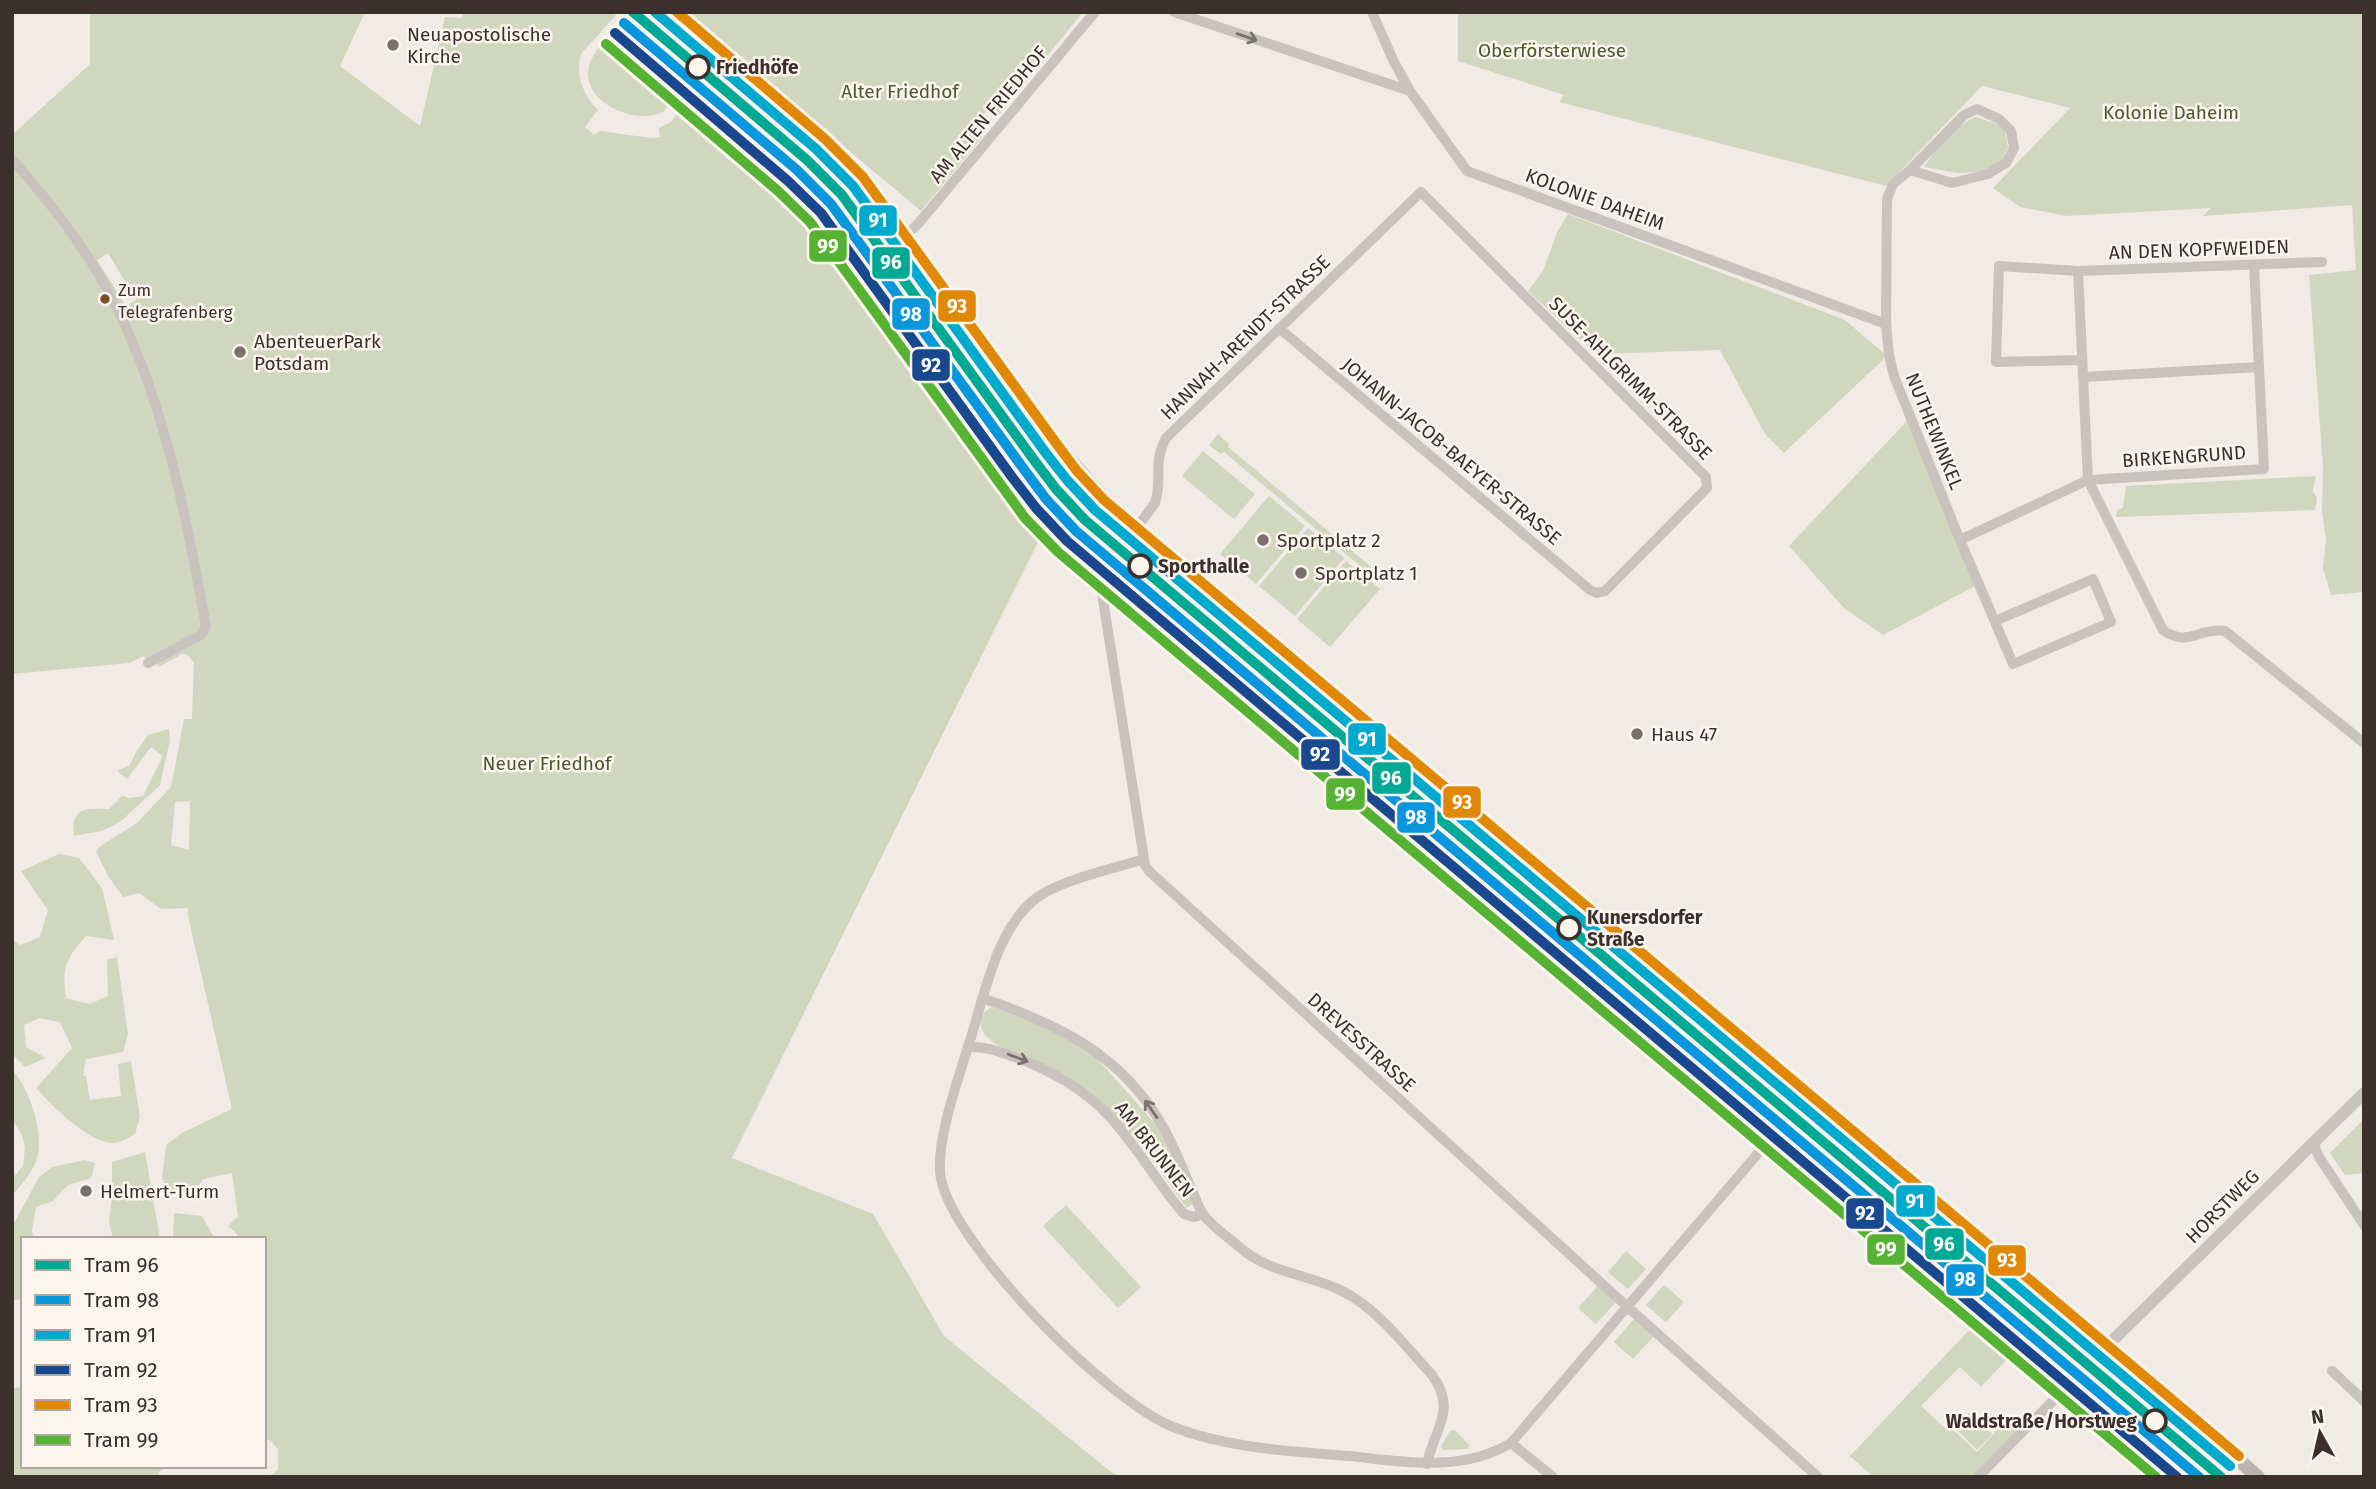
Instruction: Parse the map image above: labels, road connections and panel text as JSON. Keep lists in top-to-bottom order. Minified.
{"streets":{"street":["AM ALTEN FRIEDHOF","KOLONIE DAHEIM","AN DEN KOPFWEIDEN","HANNAH-ARENDT-STRASSE","SUSE-AHLGRIMM-STRASSE","NUTHEWINKEL","JOHANN-JACOB-BAEYER-STRASSE","BIRKENGRUND","DREVESSTRASSE","AM BRUNNEN","HORSTWEG"]},"crossings":[["KOLONIE DAHEIM","NUTHEWINKEL"],["AN DEN KOPFWEIDEN","BIRKENGRUND"],["HANNAH-ARENDT-STRASSE","SUSE-AHLGRIMM-STRASSE"],["HANNAH-ARENDT-STRASSE","JOHANN-JACOB-BAEYER-STRASSE"],["HANNAH-ARENDT-STRASSE","DREVESSTRASSE"],["SUSE-AHLGRIMM-STRASSE","JOHANN-JACOB-BAEYER-STRASSE"]],"parks":["Oberförsterwiese","Alter Friedhof","Kolonie Daheim","Neuer Friedhof"],"places":["Neuapostolische Kirche","Friedhöfe","Zum Telegrafenberg","AbenteuerPark Potsdam","Sportplatz 2","Sporthalle","Sportplatz 1","Haus 47","Kunersdorfer Straße","Helmert-Turm","Waldstraße/Horstweg"],"lines":["tram line 96","tram line 91","tram line 93","tram line 98","tram line 92","tram line 99"],"legend":["Tram 96","Tram 98","Tram 91","Tram 92","Tram 93","Tram 99"],"north":"top"}
